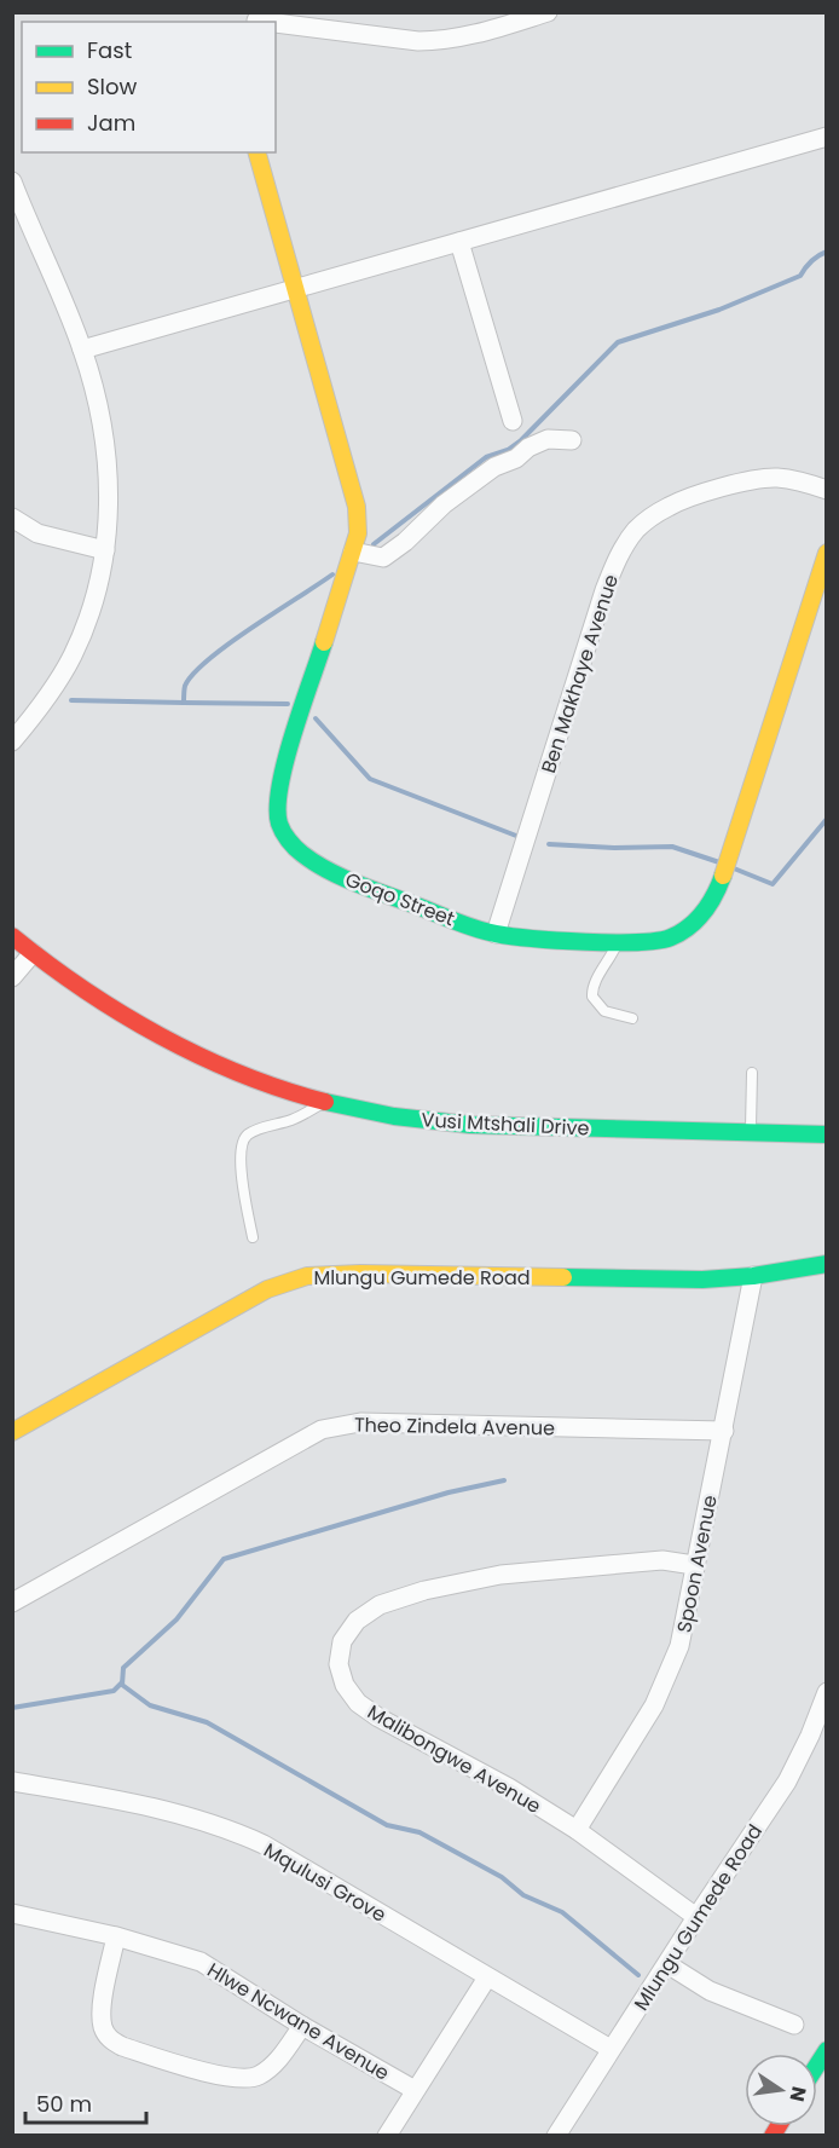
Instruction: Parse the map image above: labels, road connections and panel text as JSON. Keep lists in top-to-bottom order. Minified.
{"streets":{"street":["Ben Makhaye Avenue","Goqo Street","Vusi Mtshali Drive","Mlungu Gumede Road","Theo Zindela Avenue","Spoon Avenue","Malibongwe Avenue","Mqulusi Grove","Hlwe Ncwane Avenue"]},"crossings":[["Ben Makhaye Avenue","Goqo Street"],["Mlungu Gumede Road","Spoon Avenue"],["Mlungu Gumede Road","Malibongwe Avenue"],["Mlungu Gumede Road","Mqulusi Grove"],["Theo Zindela Avenue","Spoon Avenue"],["Spoon Avenue","Malibongwe Avenue"]],"legend":["Fast","Slow","Jam"],"scale_bar":"50 m","north":"right"}
